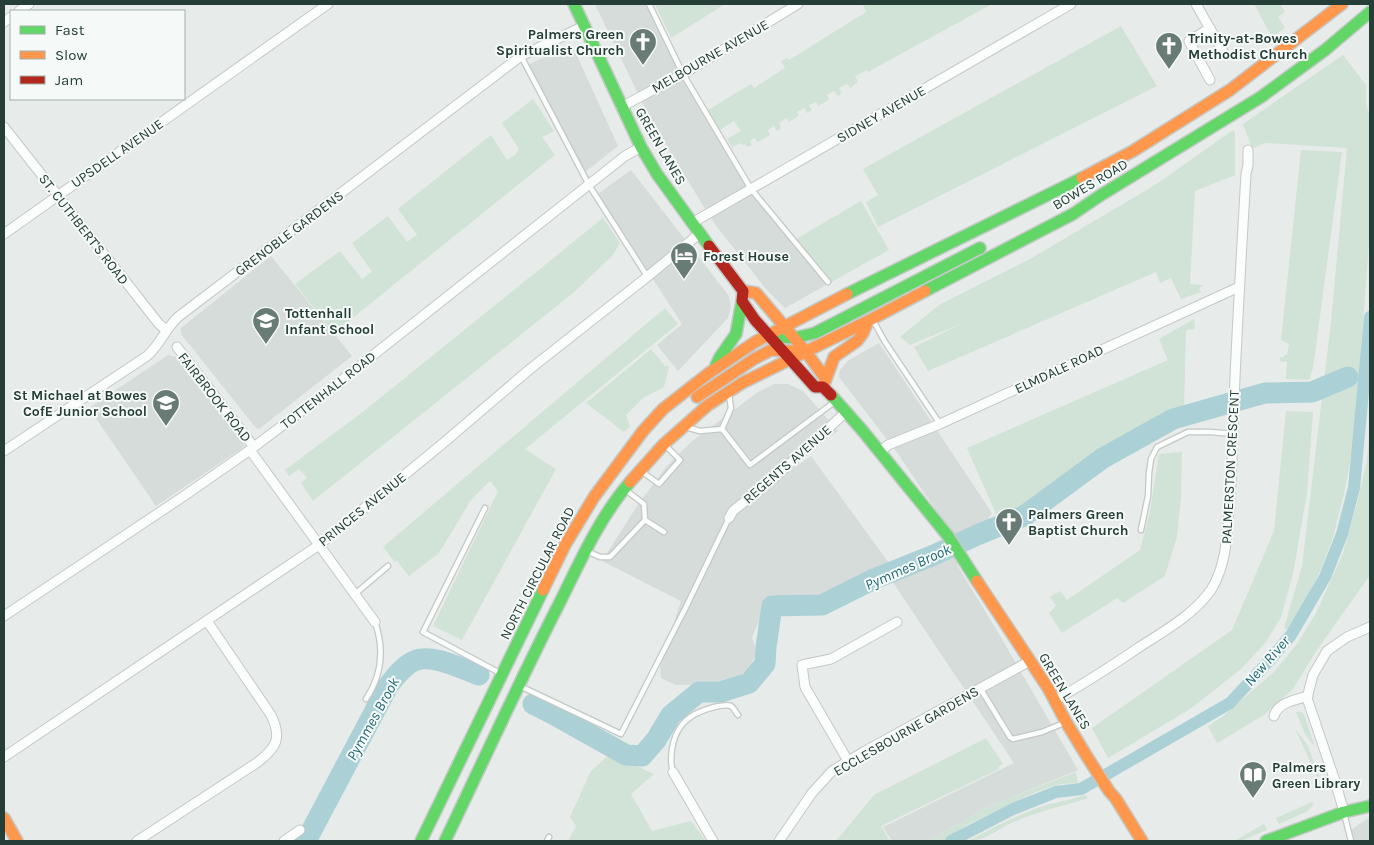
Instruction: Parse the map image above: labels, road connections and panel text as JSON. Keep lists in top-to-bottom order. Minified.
{"streets":{"main road":["GREEN LANES","BOWES ROAD","NORTH CIRCULAR ROAD"],"street":["MELBOURNE AVENUE","SIDNEY AVENUE","UPSDELL AVENUE","ST. CUTHBERT'S ROAD","GRENOBLE GARDENS","ELMDALE ROAD","TOTTENHALL ROAD","FAIRBROOK ROAD","REGENTS AVENUE","PALMERSTON CRESCENT","PRINCES AVENUE","ECCLESBOURNE GARDENS"]},"crossings":[["MELBOURNE AVENUE","GREEN LANES"],["SIDNEY AVENUE","GREEN LANES"],["GREEN LANES","BOWES ROAD"],["GREEN LANES","GRENOBLE GARDENS"],["GREEN LANES","ELMDALE ROAD"],["GREEN LANES","TOTTENHALL ROAD"],["GREEN LANES","REGENTS AVENUE"],["GREEN LANES","PALMERSTON CRESCENT"],["GREEN LANES","PRINCES AVENUE"],["GREEN LANES","NORTH CIRCULAR ROAD"],["GREEN LANES","ECCLESBOURNE GARDENS"],["UPSDELL AVENUE","ST. CUTHBERT'S ROAD"],["BOWES ROAD","NORTH CIRCULAR ROAD"],["ST. CUTHBERT'S ROAD","GRENOBLE GARDENS"],["ELMDALE ROAD","PALMERSTON CRESCENT"],["TOTTENHALL ROAD","FAIRBROOK ROAD"],["FAIRBROOK ROAD","PRINCES AVENUE"]],"water":["Pymmes Brook","New River"],"places":{"church":["Palmers Green Spiritualist Church","Trinity-at-Bowes Methodist Church","Palmers Green Baptist Church"],"hotel":["Forest House"],"school or university":["Tottenhall Infant School","St Michael at Bowes CofE Junior School"],"library":["Palmers Green Library"]},"legend":["Fast","Slow","Jam"]}
